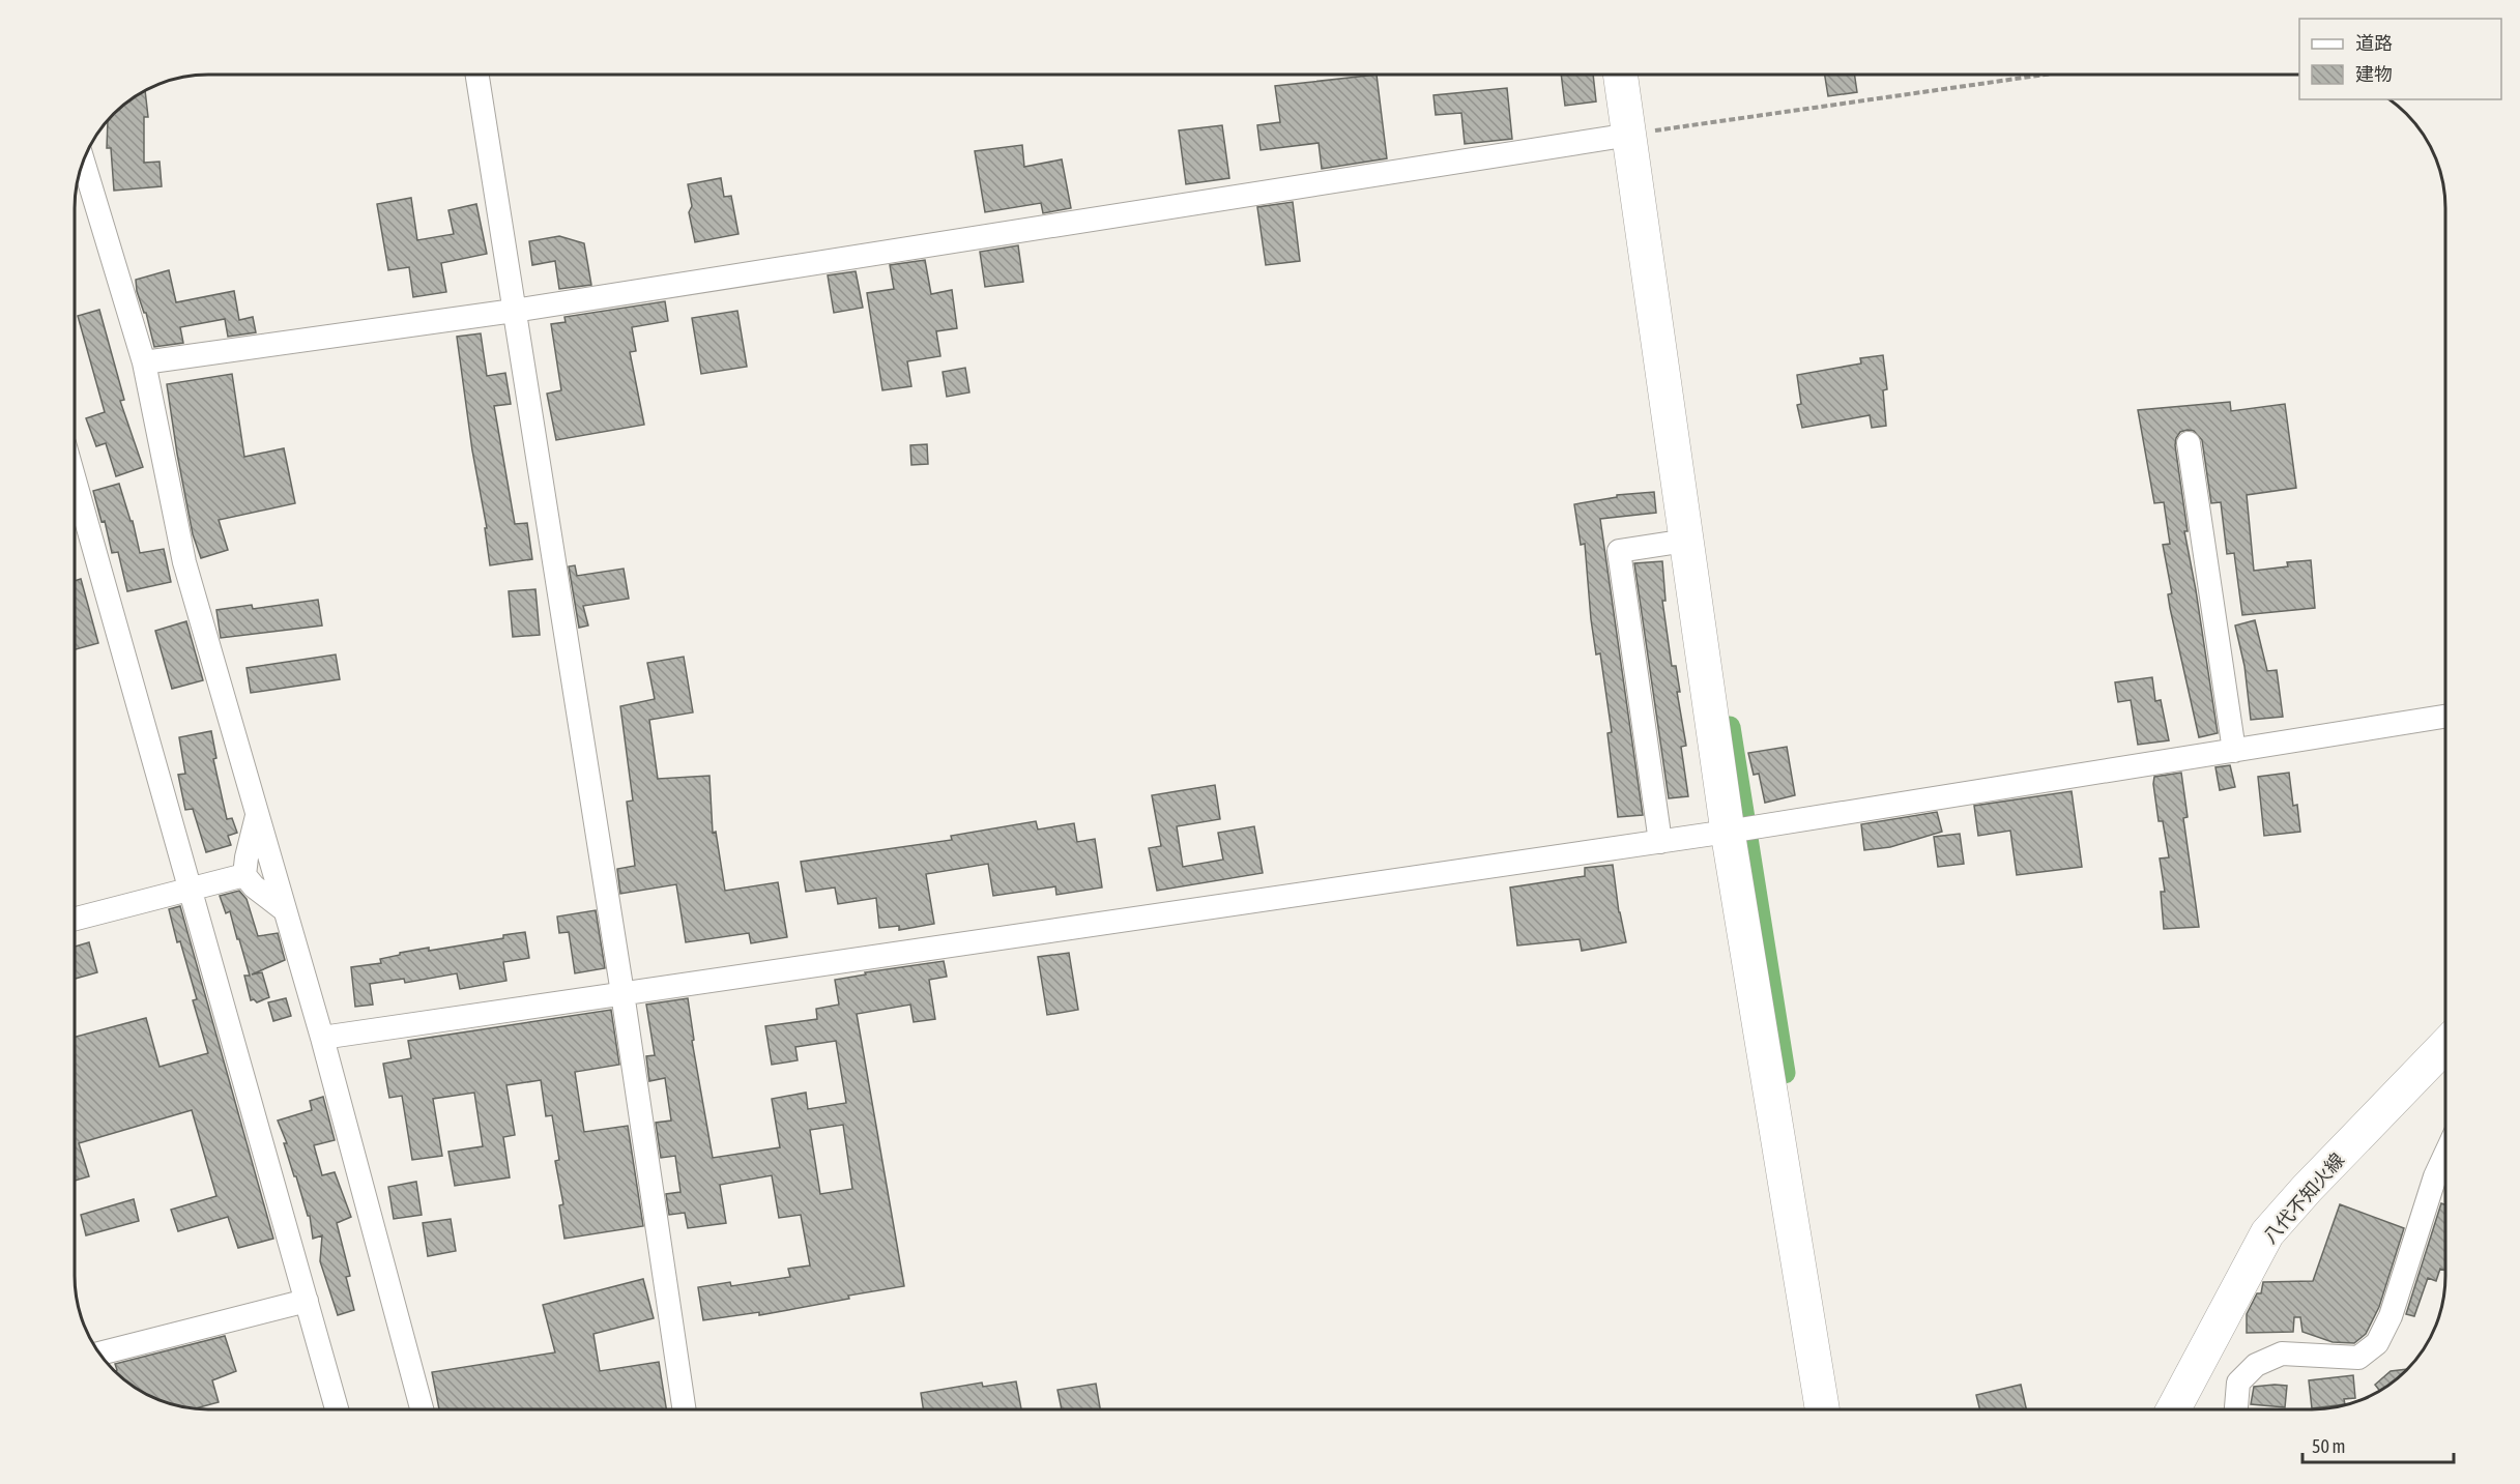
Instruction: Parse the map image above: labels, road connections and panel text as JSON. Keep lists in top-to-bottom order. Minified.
{"streets":{"street":["八代不知火線"]},"legend":["道路","建物"],"scale_bar":"50 m"}
